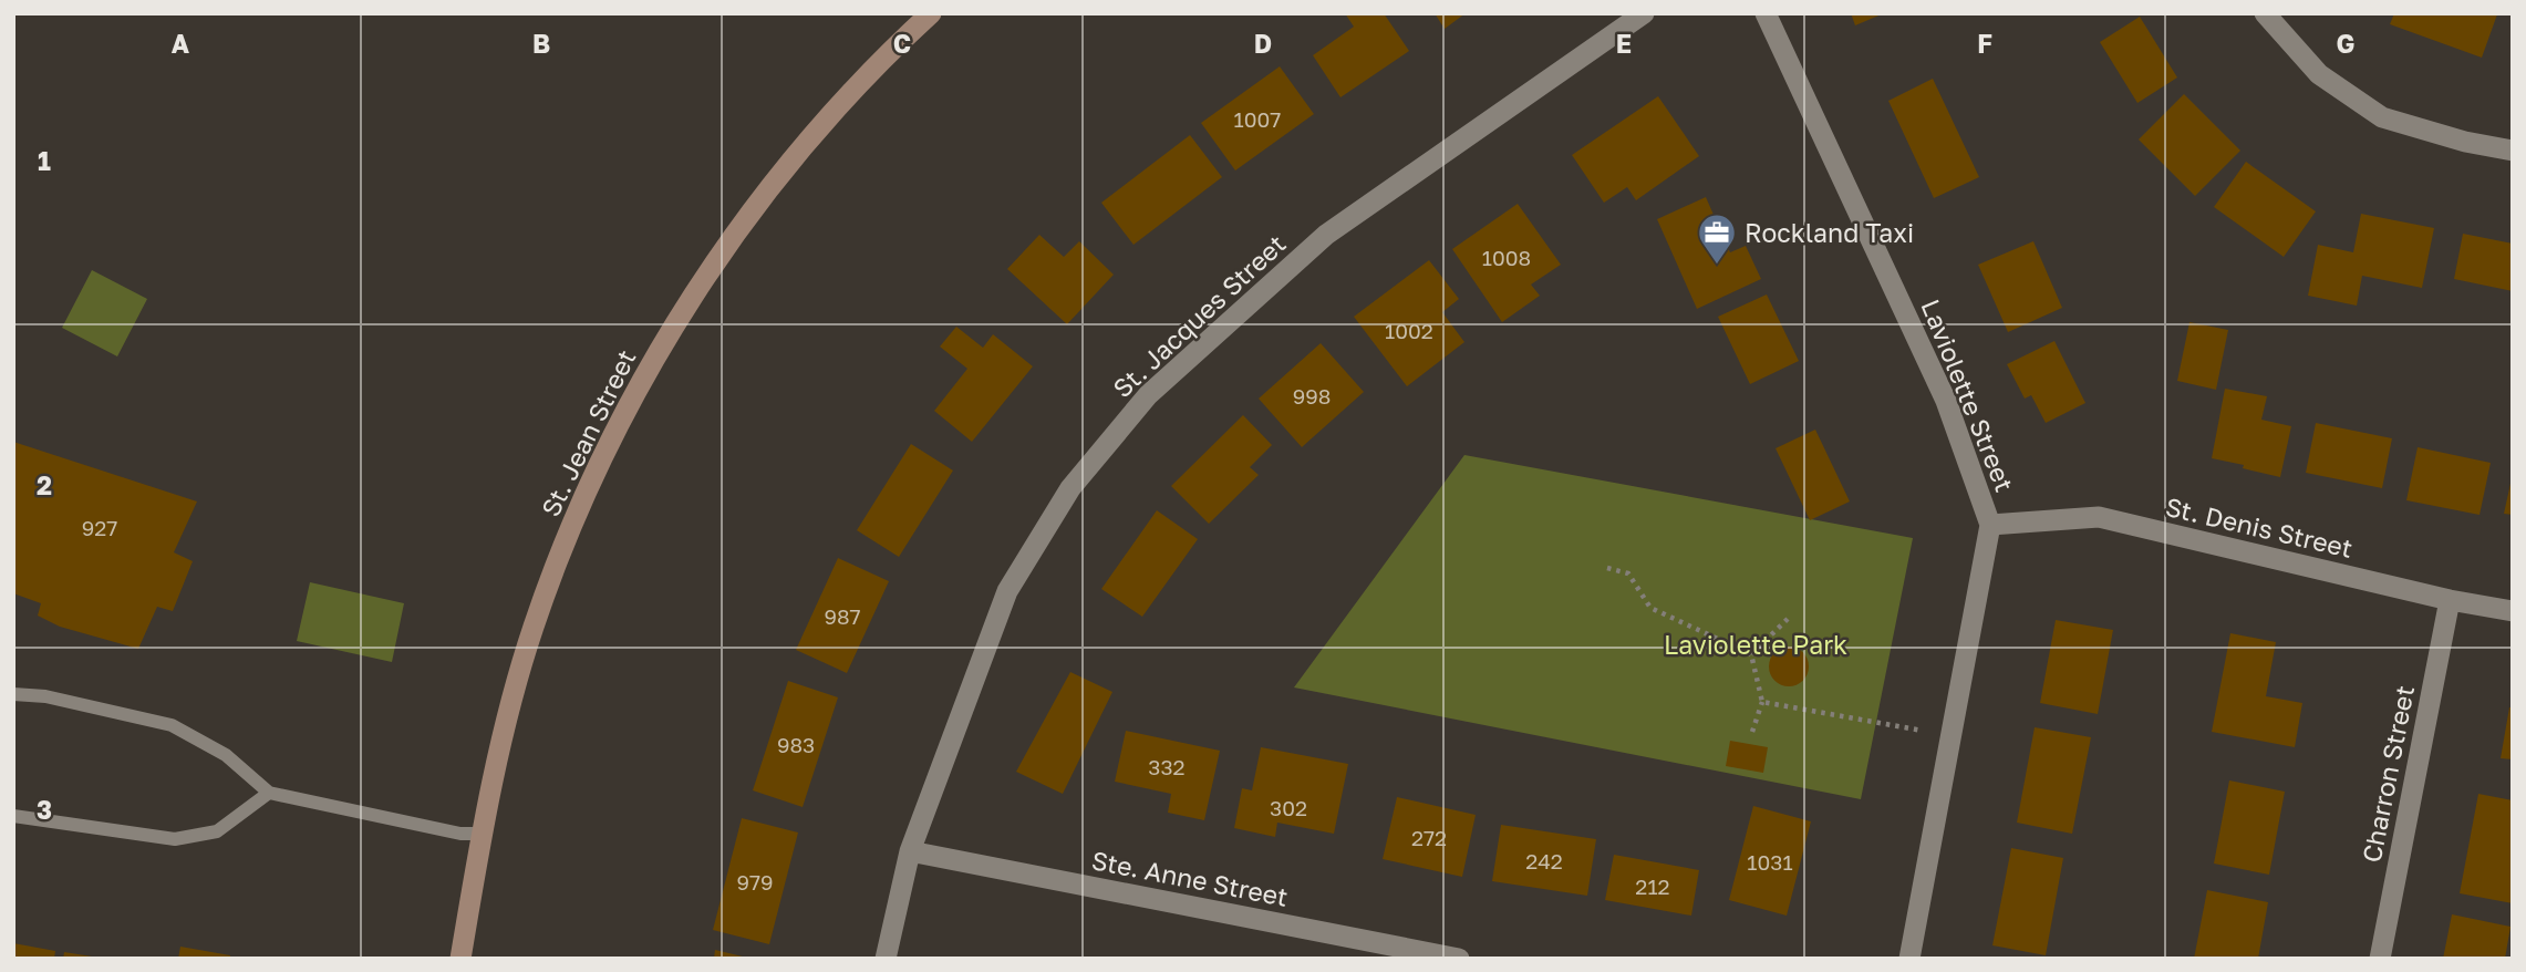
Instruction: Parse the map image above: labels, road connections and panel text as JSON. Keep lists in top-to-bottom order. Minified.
{"streets":{"main road":["St. Jean Street"],"street":["St. Jacques Street","Laviolette Street","St. Denis Street","Charron Street","Ste. Anne Street"]},"crossings":[["St. Jacques Street","Ste. Anne Street"],["Laviolette Street","St. Denis Street"],["St. Denis Street","Charron Street"]],"parks":["Laviolette Park"],"places":{"office":["Rockland Taxi"]},"house_numbers":["1007","1008","1002","998","927","987","983","332","302","272","242","1031","979","212"],"grid":{"columns":["A","B","C","D","E","F","G"],"rows":["1","2","3"]}}
